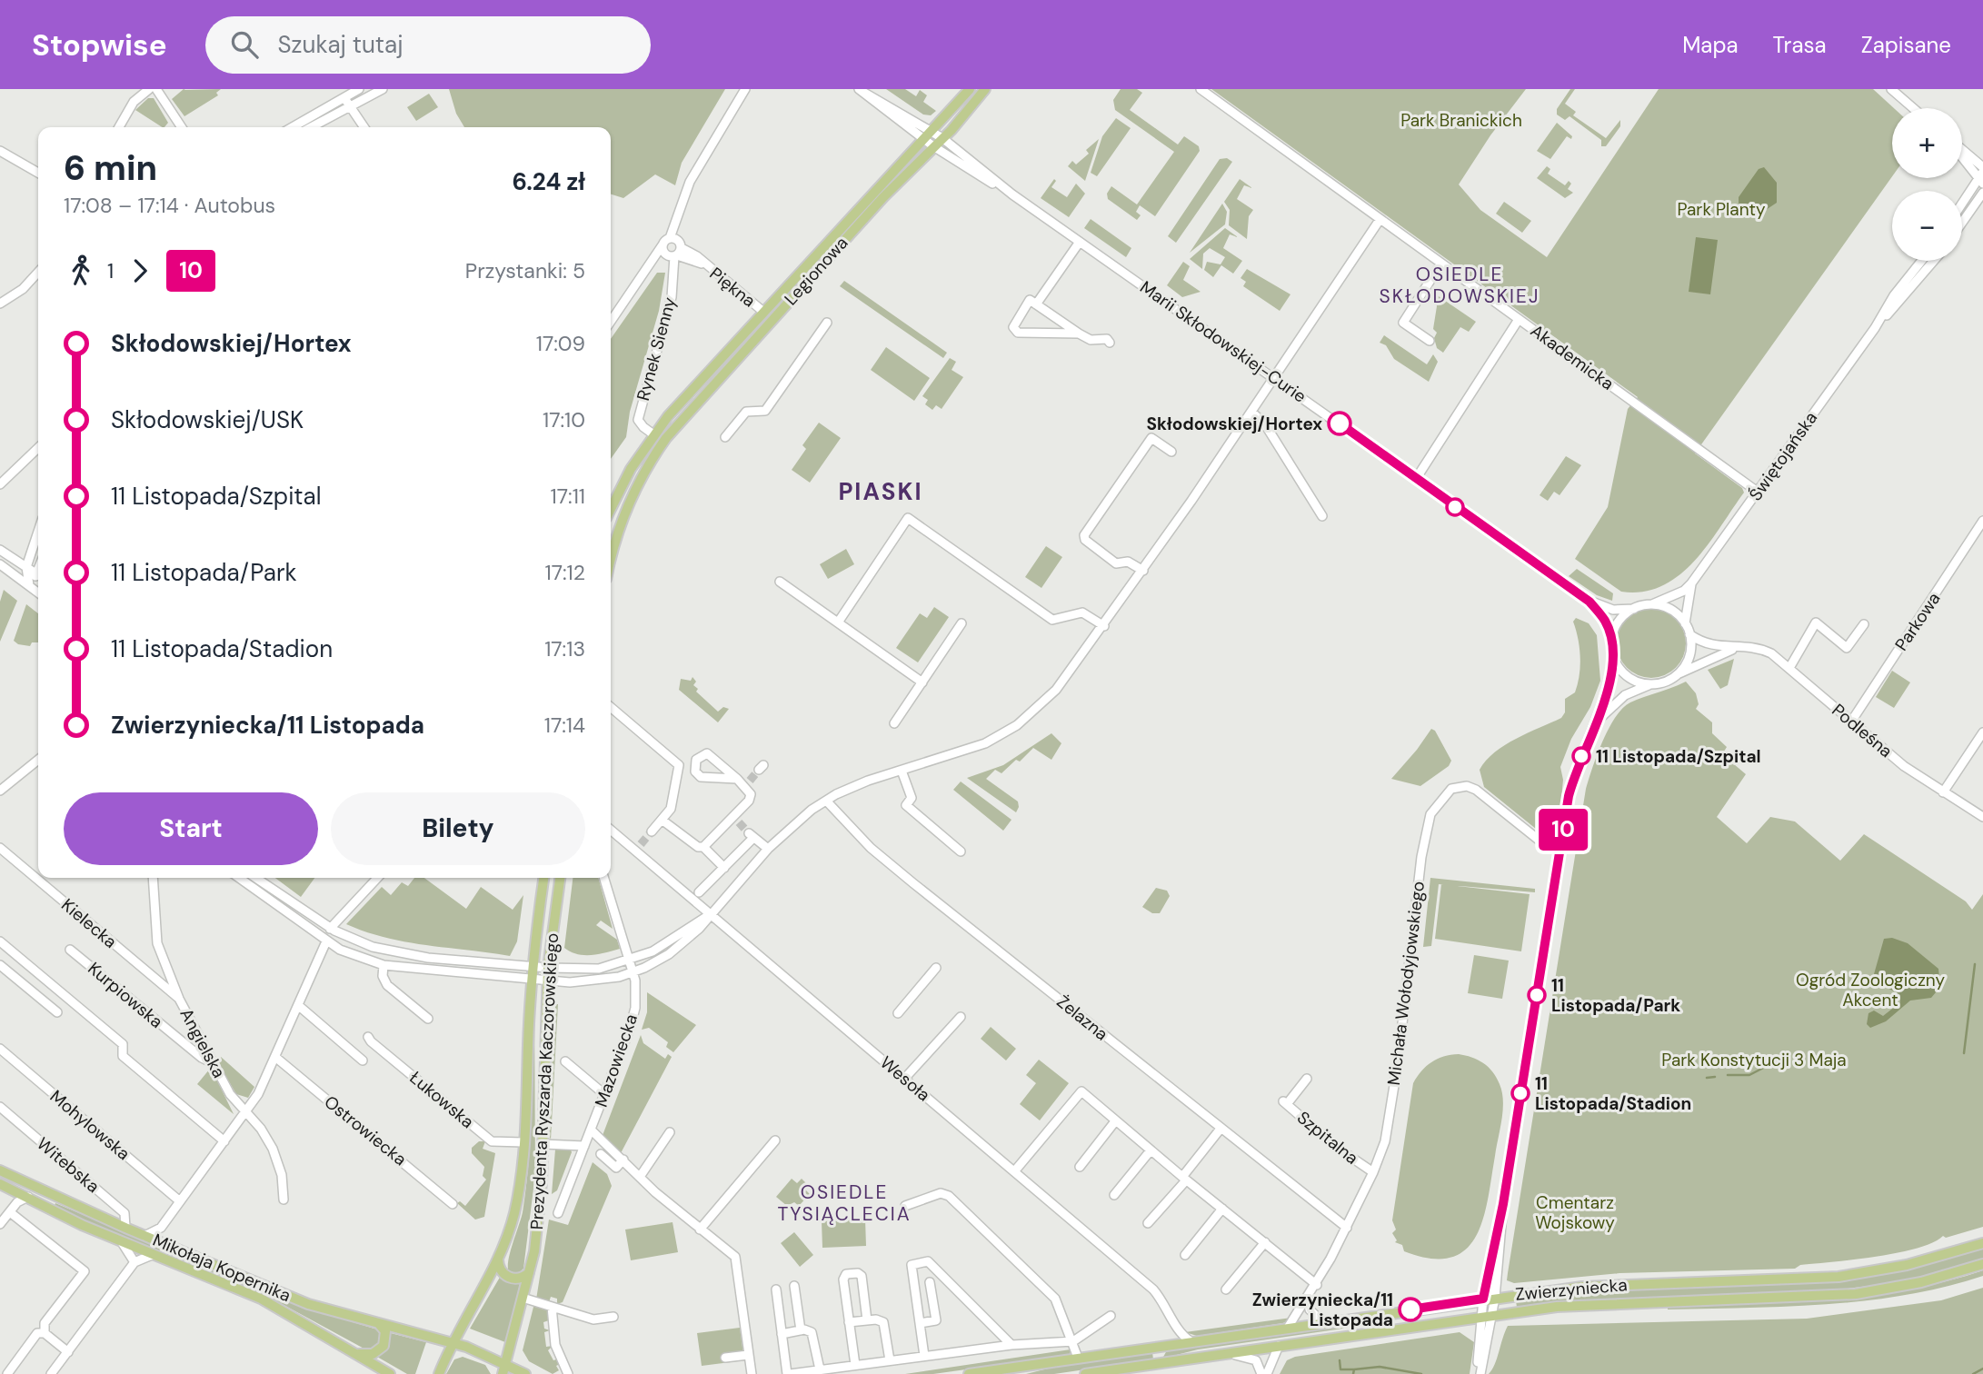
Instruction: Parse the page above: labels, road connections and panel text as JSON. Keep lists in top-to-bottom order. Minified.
{"streets":{"main road":["Legionowa","Prezydenta Ryszarda Kaczorowskiego","Mikołaja Kopernika","Zwierzyniecka"],"street":["Piękna","Marii Skłodowskiej-Curie","Rynek Sienny","Akademicka","Świętojańska","Parkowa","Podleśna","Kielecka","Michała Wołodyjowskiego","Kurpiowska","Żelazna","Angielska","Mazowiecka","Wesoła","Łukowska","Mohylowska","Ostrowiecka","Szpitalna","Witebska"]},"crossings":[["Legionowa","Piękna"],["Legionowa","Marii Skłodowskiej-Curie"],["Legionowa","Rynek Sienny"],["Piękna","Rynek Sienny"],["Marii Skłodowskiej-Curie","Świętojańska"],["Marii Skłodowskiej-Curie","Podleśna"],["Akademicka","Świętojańska"],["Świętojańska","Podleśna"],["Parkowa","Podleśna"],["Kielecka","Angielska"],["Michała Wołodyjowskiego","Żelazna"],["Michała Wołodyjowskiego","Szpitalna"],["Michała Wołodyjowskiego","Zwierzyniecka"],["Kurpiowska","Angielska"],["Wesoła","Zwierzyniecka"],["Prezydenta Ryszarda Kaczorowskiego","Łukowska"],["Prezydenta Ryszarda Kaczorowskiego","Mikołaja Kopernika"],["Witebska","Mikołaja Kopernika"]],"districts":["OSIEDLE SKŁODOWSKIEJ","PIASKI","OSIEDLE TYSIĄCLECIA"],"parks":["Park Branickich","Park Planty","Ogród Zoologiczny Akcent","Park Konstytucji 3 Maja","Cmentarz Wojskowy"],"places":["Skłodowskiej/Hortex","11 Listopada/Szpital","11 Listopada/Park","11 Listopada/Stadion","Zwierzyniecka/11 Listopada"],"lines":["bus line 10"],"page":{"header":"Stopwise","search":"Szukaj tutaj","nav":["Mapa","Trasa","Zapisane"],"on_map":"10","map_buttons":["+","−"],"heading":["6 min","17:08 – 17:14 · Autobus","6.24 zł"],"legs":["1","10","Przystanki: 5"],"list":[{"name":"Skłodowskiej/Hortex","value":"17:09"},{"name":"Skłodowskiej/USK","value":"17:10"},{"name":"11 Listopada/Szpital","value":"17:11"},{"name":"11 Listopada/Park","value":"17:12"},{"name":"11 Listopada/Stadion","value":"17:13"},{"name":"Zwierzyniecka/11 Listopada","value":"17:14"}],"buttons":["Start","Bilety"]}}
